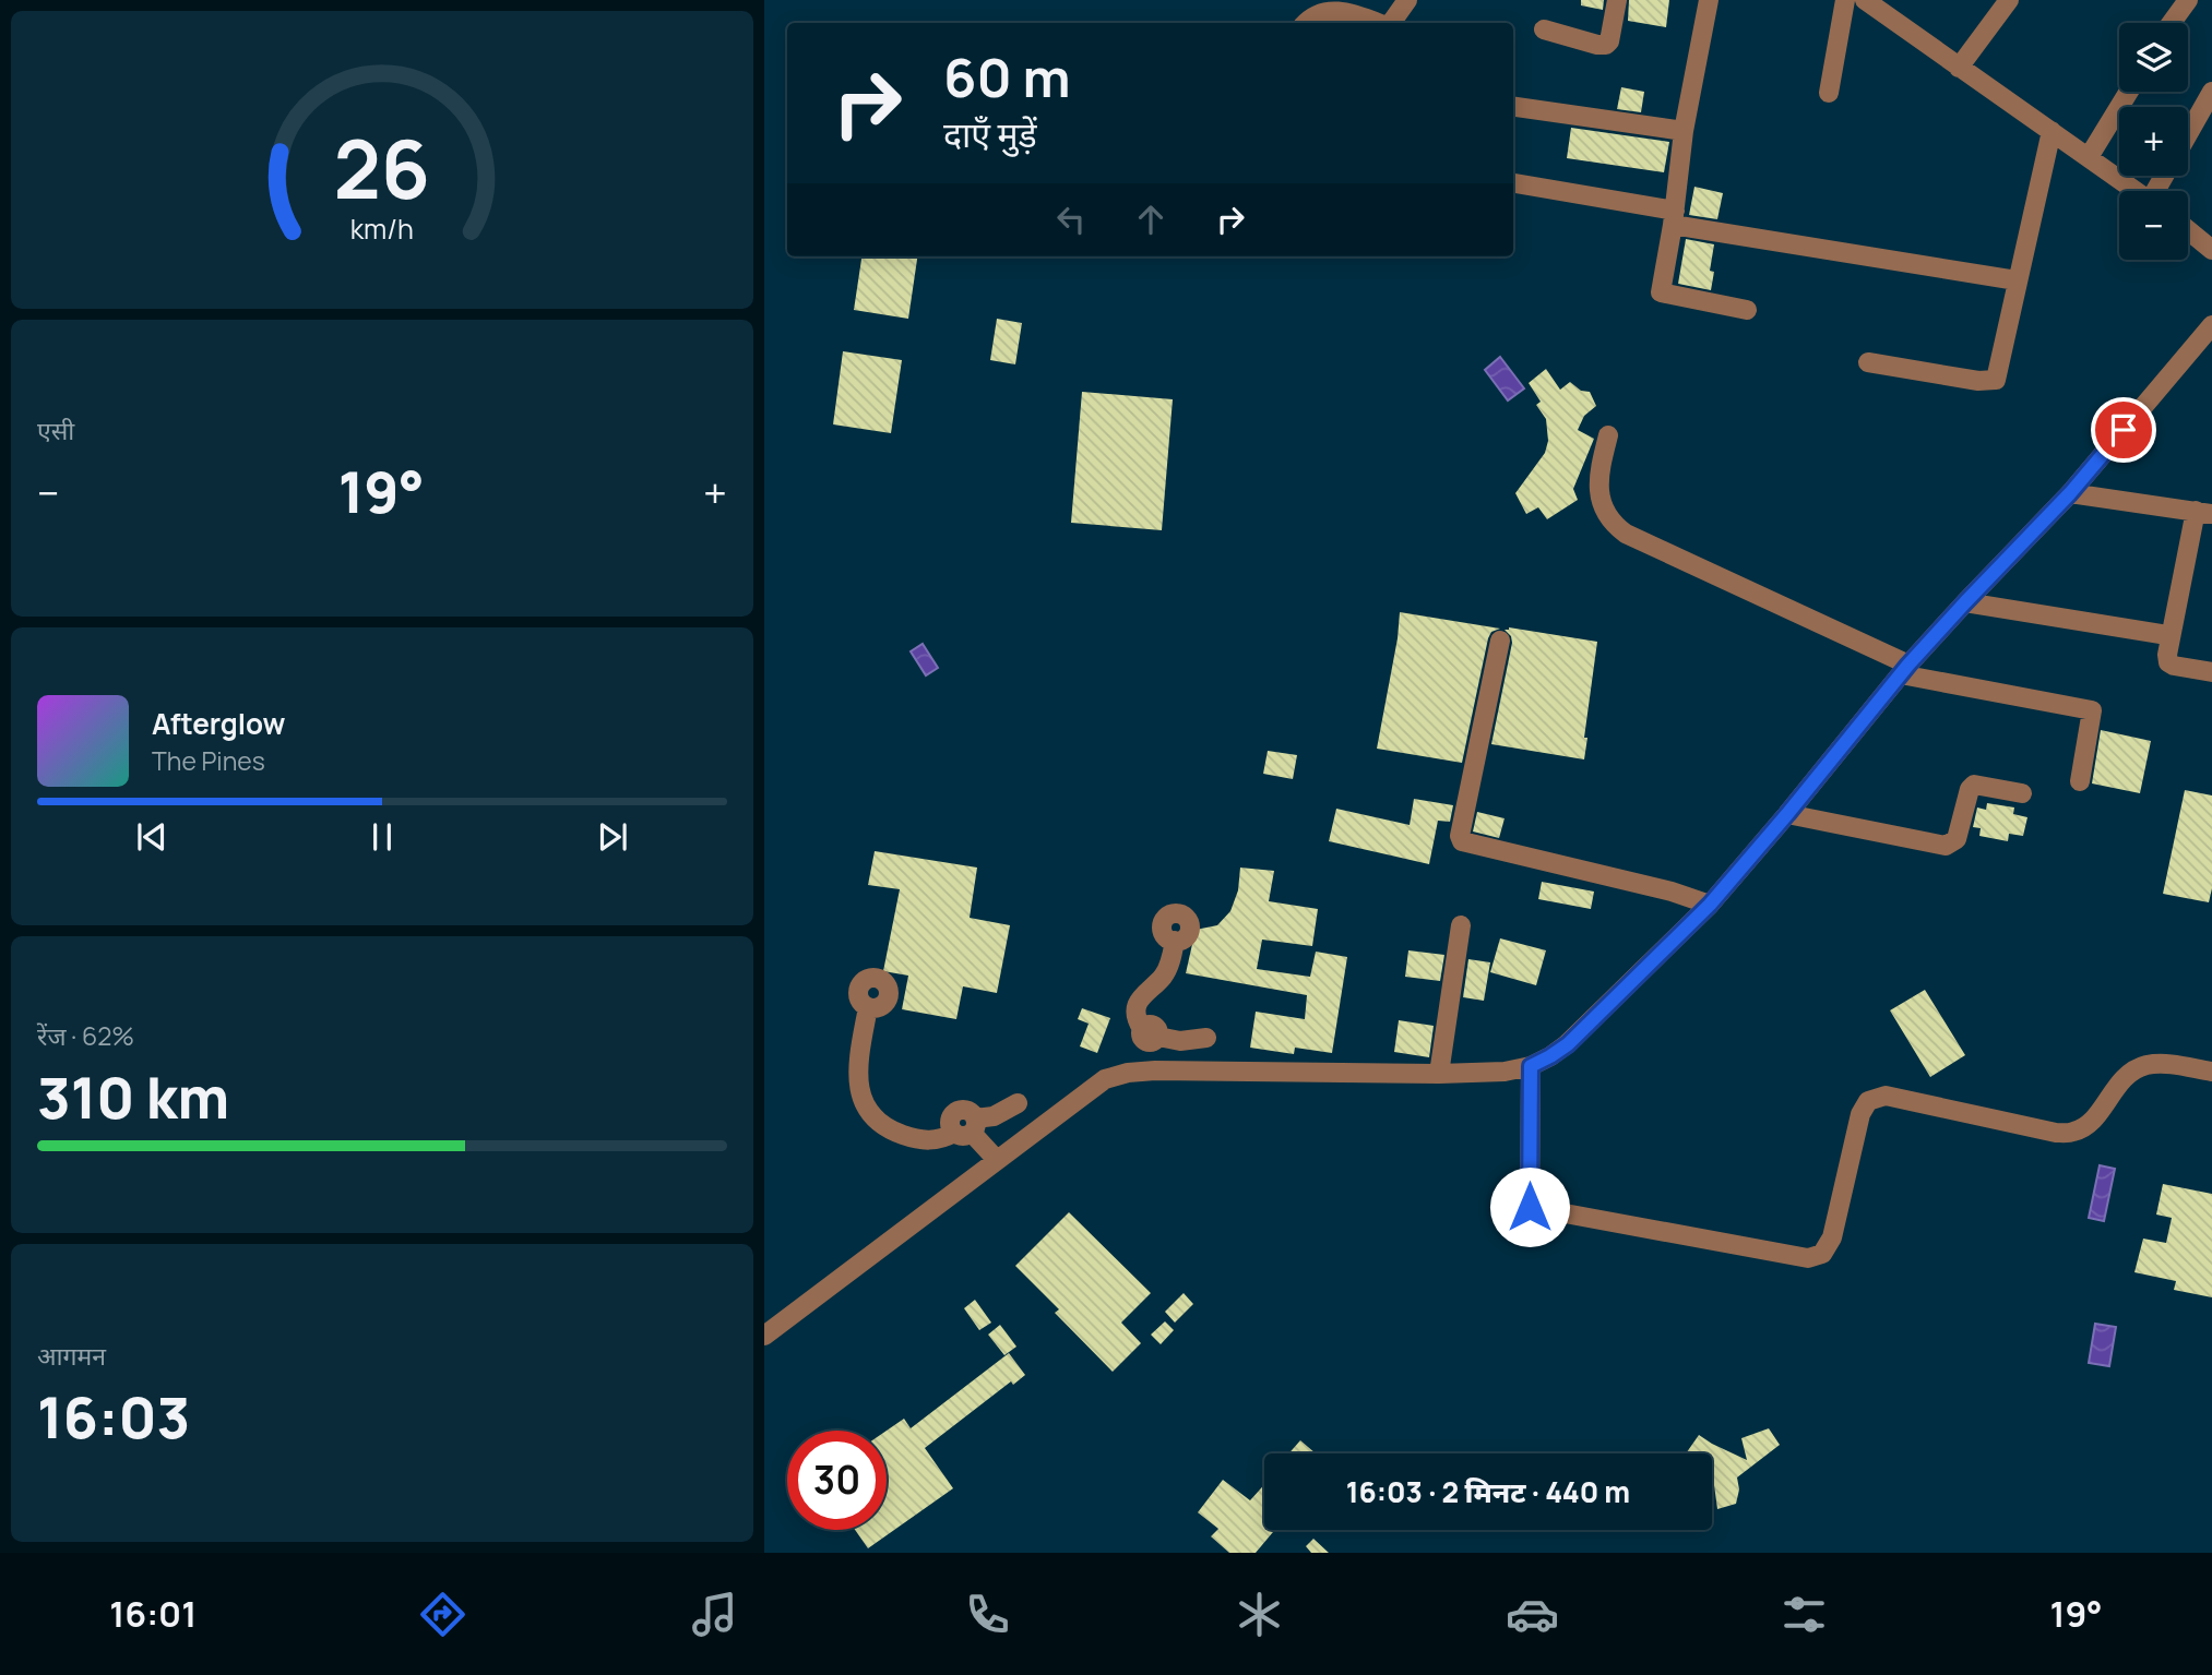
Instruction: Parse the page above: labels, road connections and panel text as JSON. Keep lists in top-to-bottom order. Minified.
{"page":{"map_buttons":["+","−"],"turn":["60 m","दाएँ मुड़ें"],"tile":["एसी",["रेंज · 62%","310 km"],["आगमन","16:03"]],"heat":["−","19°","+"],"song":["Afterglow","The Pines"],"limit":"30","trip":"16:03 · 2 मिनट · 440 m","tabs":["16:01","19°"],"gauge":["26","km/h"]}}
